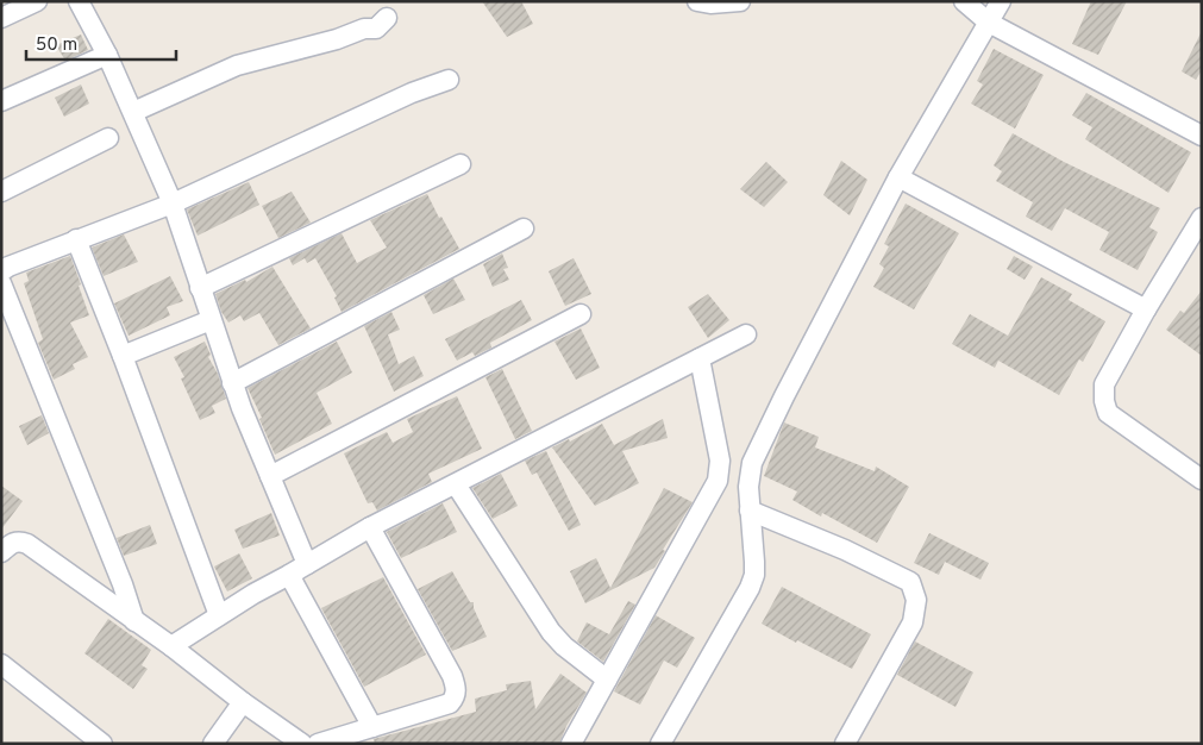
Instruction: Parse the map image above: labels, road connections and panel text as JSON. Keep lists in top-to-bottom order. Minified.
{"scale_bar":"50 m"}
